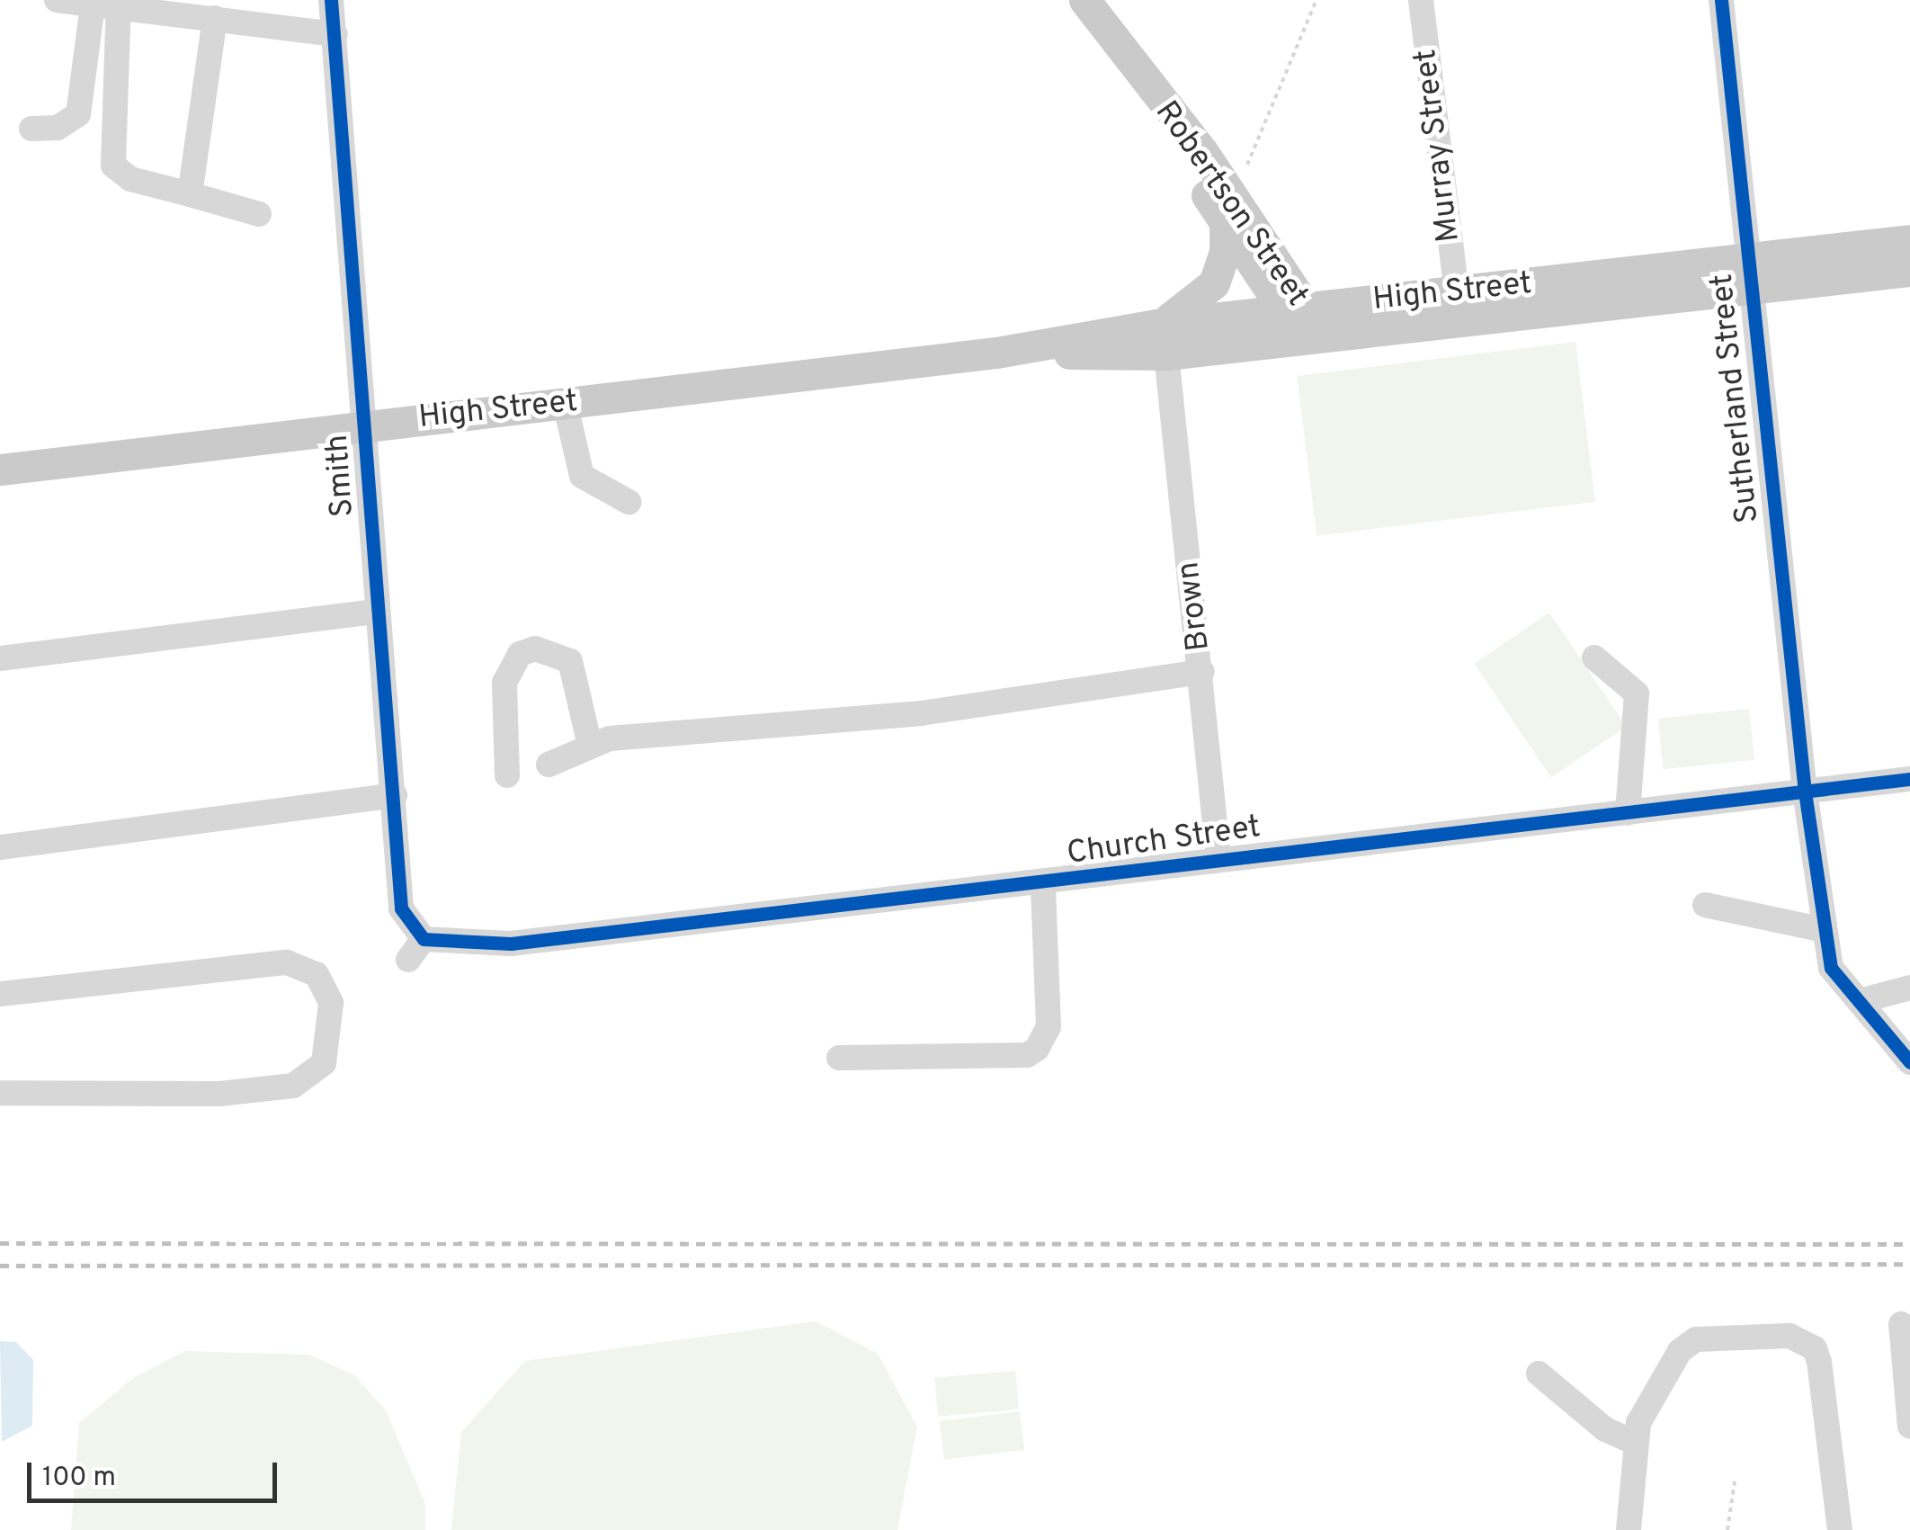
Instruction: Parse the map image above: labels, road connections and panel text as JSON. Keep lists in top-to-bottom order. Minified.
{"streets":{"main road":["Robertson Street","High Street"],"street":["Murray Street","Sutherland Street","Smith","Brown","Church Street"]},"crossings":[["Murray Street","High Street"],["Robertson Street","High Street"],["High Street","Sutherland Street"],["High Street","Smith"],["High Street","Brown"],["Sutherland Street","Church Street"],["Smith","Church Street"],["Brown","Church Street"]],"scale_bar":"100 m"}
